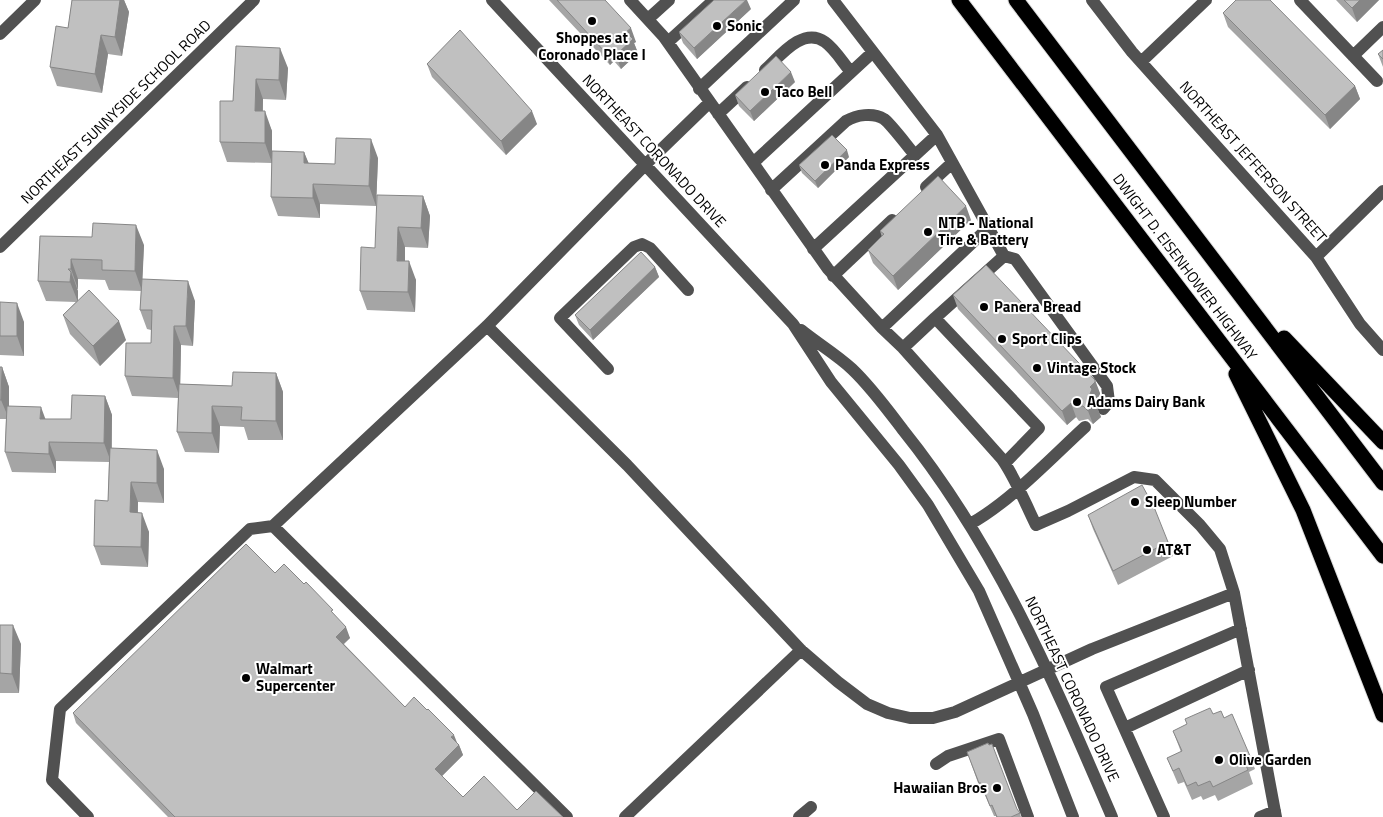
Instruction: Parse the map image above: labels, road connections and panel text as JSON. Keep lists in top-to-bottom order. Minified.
{"streets":{"highway":["DWIGHT D. EISENHOWER HIGHWAY"],"street":["NORTHEAST SUNNYSIDE SCHOOL ROAD","NORTHEAST CORONADO DRIVE","NORTHEAST JEFFERSON STREET"]},"places":["Shoppes at Coronado Place I","Sonic","Taco Bell","Panda Express","NTB - National Tire & Battery","Panera Bread","Sport Clips","Vintage Stock","Adams Dairy Bank","Sleep Number","AT&T","Walmart Supercenter","Olive Garden","Hawaiian Bros"]}
